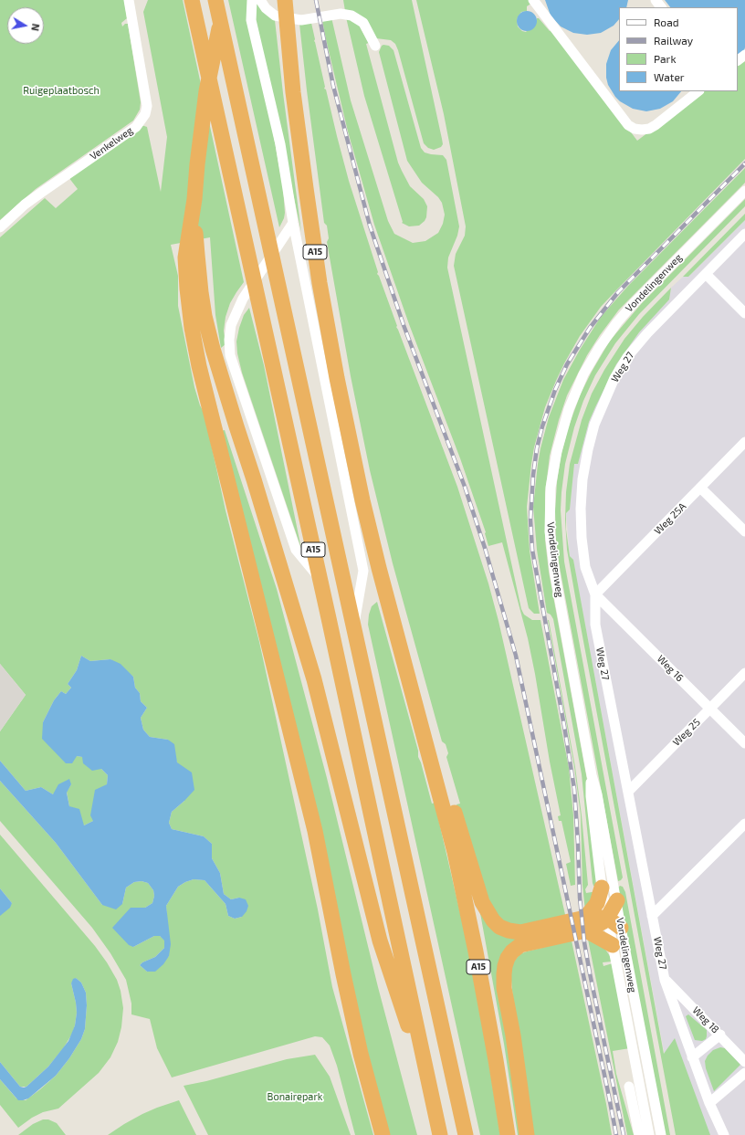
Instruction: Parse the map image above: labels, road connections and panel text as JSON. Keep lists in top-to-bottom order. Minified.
{"streets":{"highway":["A15"],"street":["Venkelweg","Vondelingenweg","Weg 27","Weg 25A","Weg 16","Weg 25","Weg 18"]},"crossings":[["A15","Vondelingenweg"],["Weg 27","Weg 25A"],["Weg 27","Weg 16"],["Weg 27","Weg 25"],["Weg 27","Weg 18"],["Weg 25A","Weg 16"],["Weg 16","Weg 25"]],"parks":["Ruigeplaatbosch","Bonairepark"],"legend":["Road","Railway","Park","Water"],"north":"right"}
